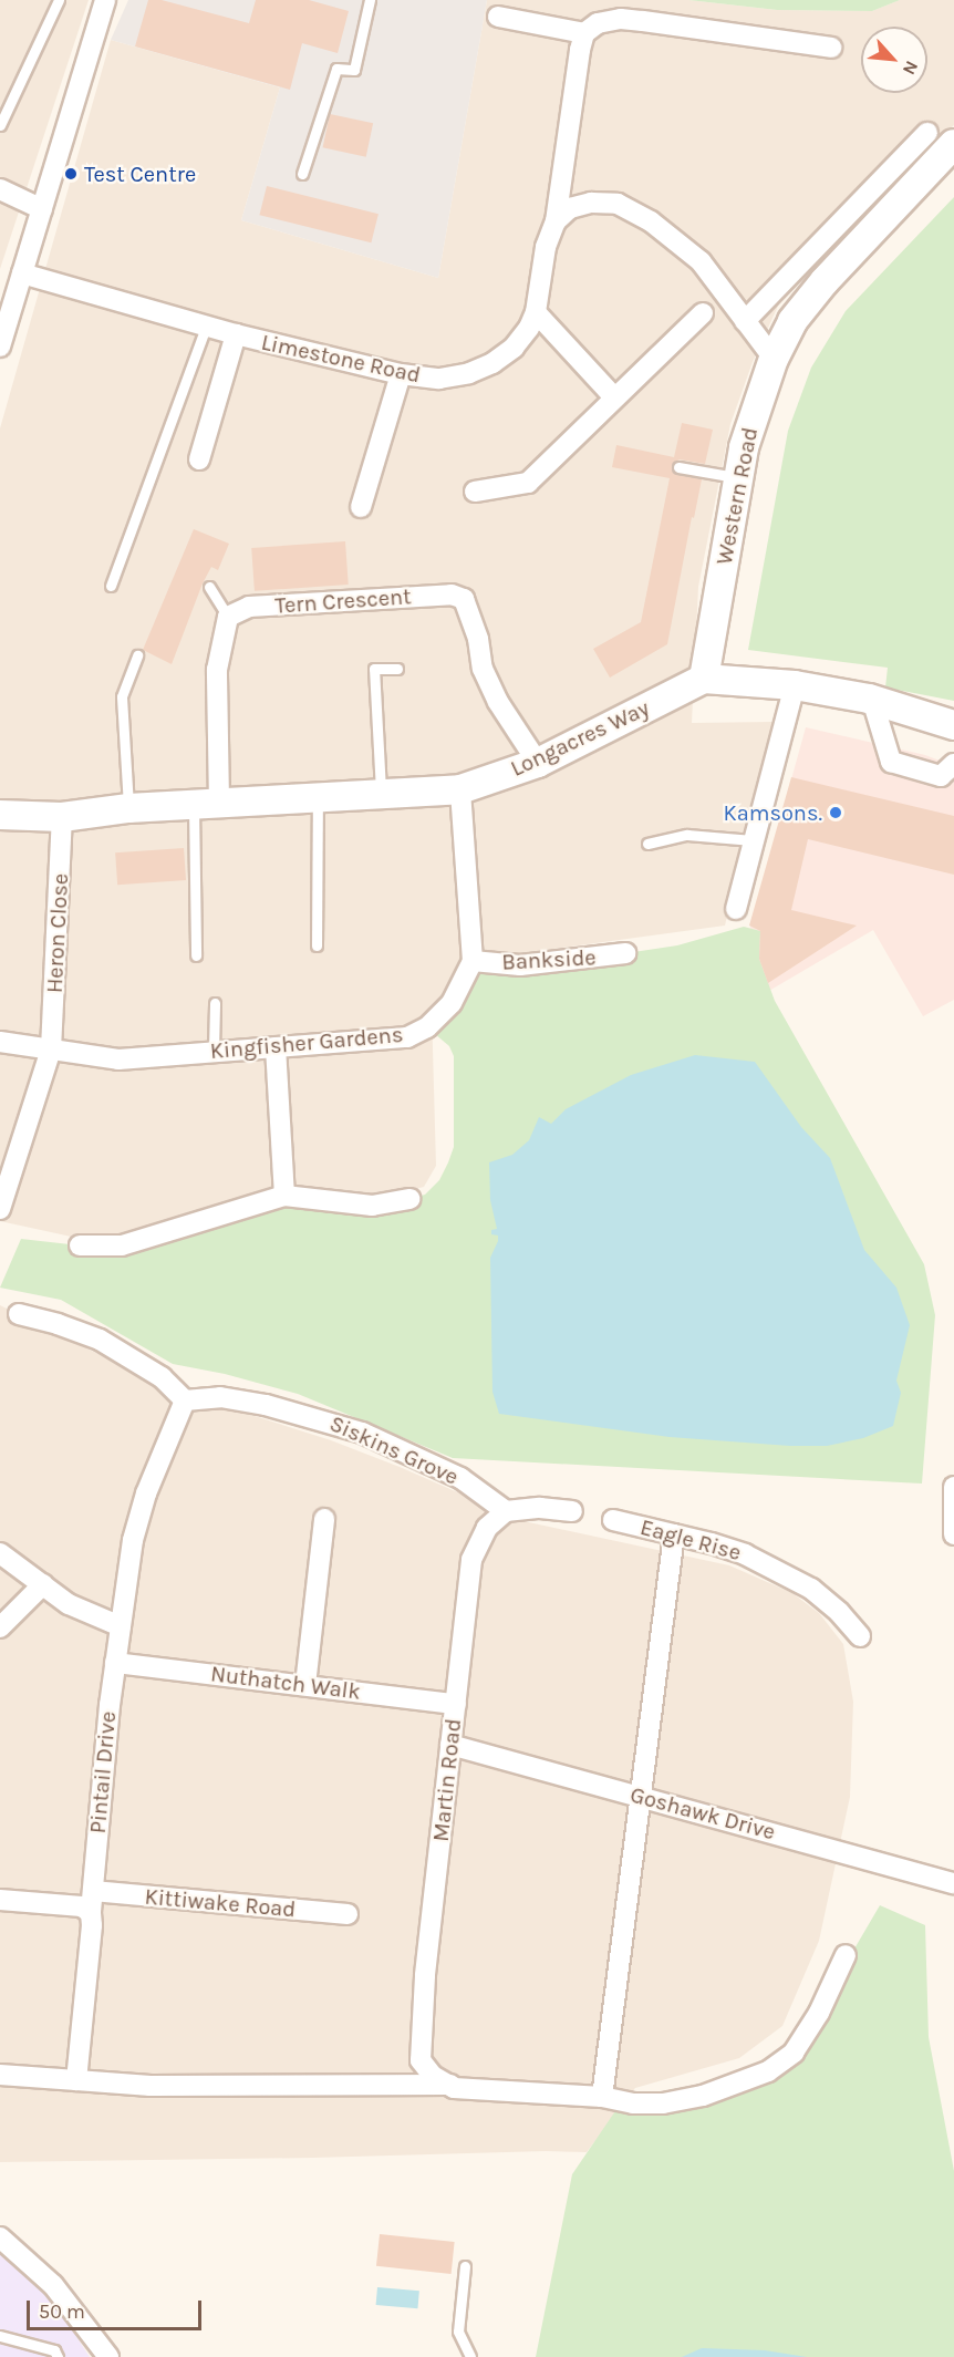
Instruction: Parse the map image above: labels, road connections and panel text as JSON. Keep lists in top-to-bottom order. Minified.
{"streets":{"main road":["Western Road","Longacres Way"],"street":["Limestone Road","Tern Crescent","Heron Close","Bankside","Kingfisher Gardens","Siskins Grove","Eagle Rise","Nuthatch Walk","Pintail Drive","Martin Road","Goshawk Drive","Kittiwake Road"]},"crossings":[["Western Road","Longacres Way"],["Tern Crescent","Longacres Way"],["Longacres Way","Heron Close"],["Heron Close","Kingfisher Gardens"],["Bankside","Kingfisher Gardens"],["Siskins Grove","Pintail Drive"],["Siskins Grove","Martin Road"],["Nuthatch Walk","Pintail Drive"],["Nuthatch Walk","Martin Road"],["Pintail Drive","Kittiwake Road"],["Martin Road","Goshawk Drive"]],"places":["Test Centre","Kamsons."],"scale_bar":"50 m","north":"bottom right"}
